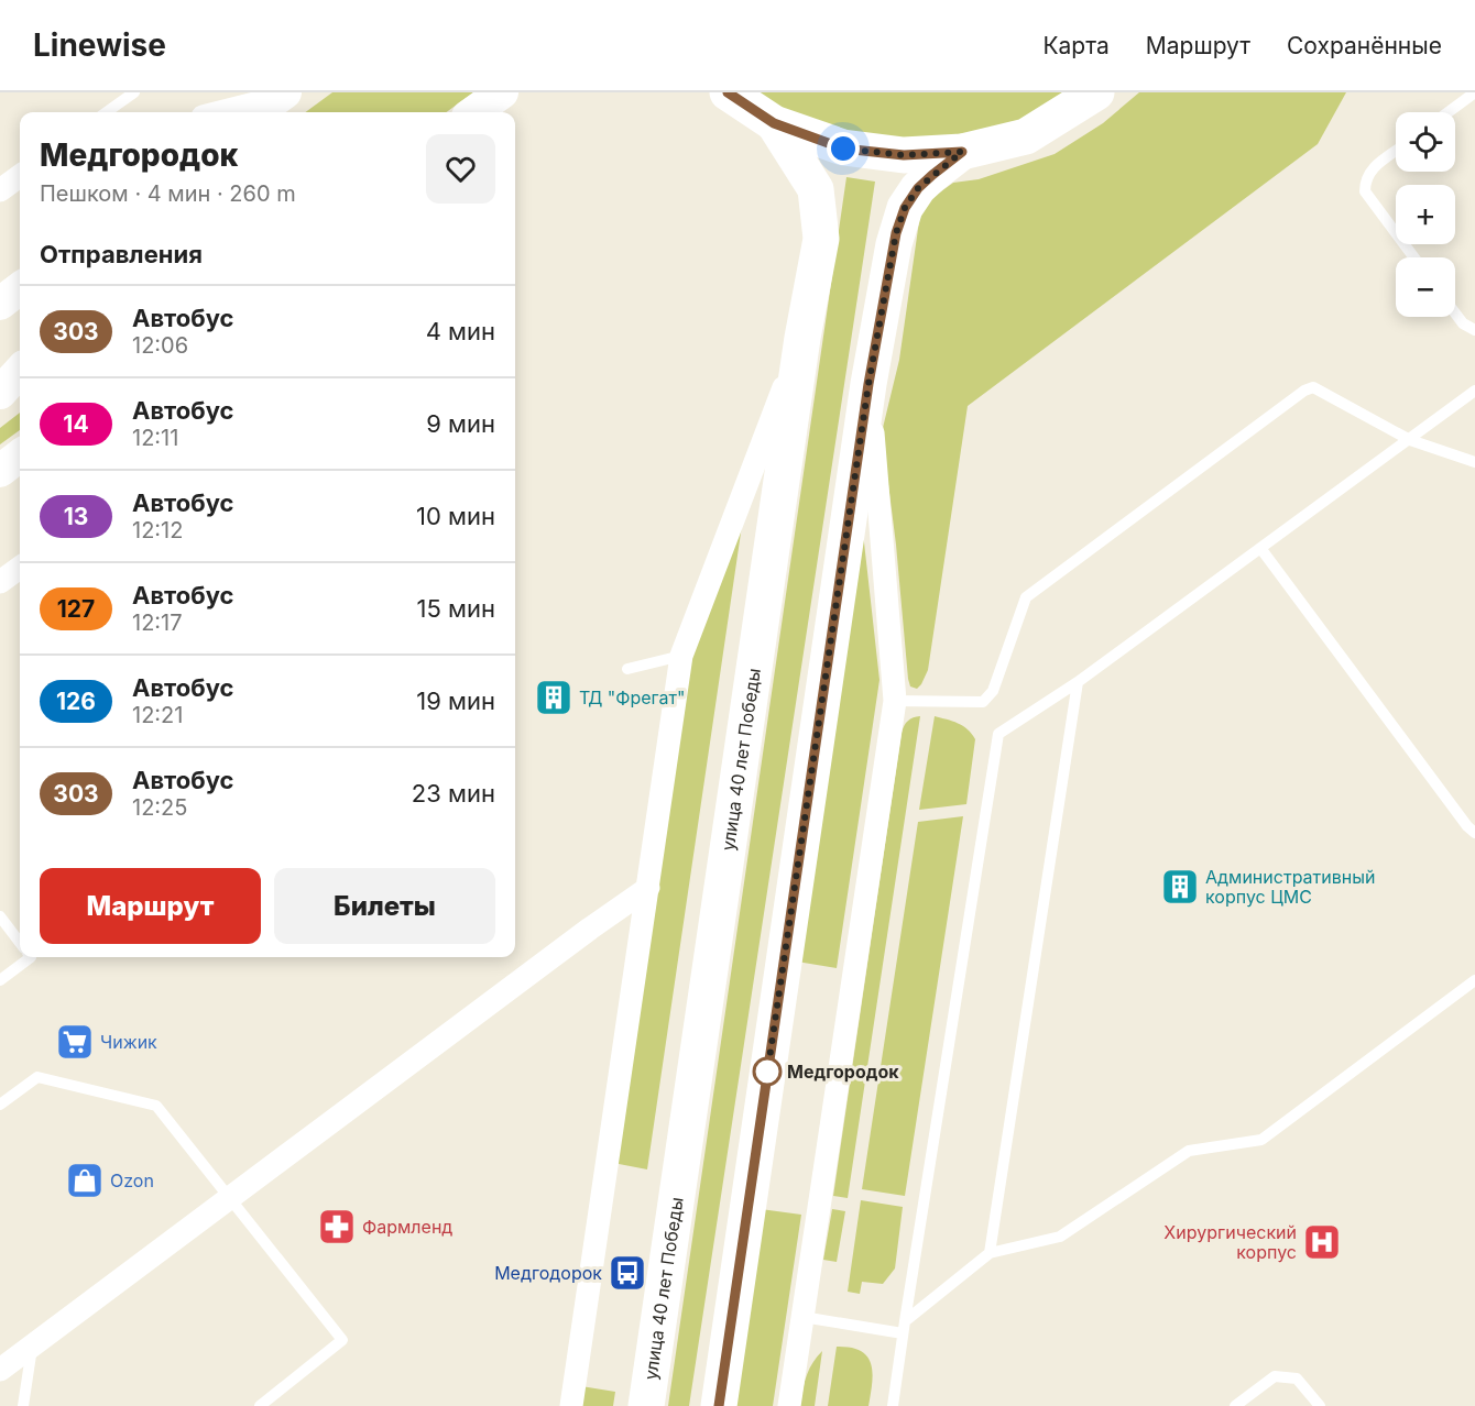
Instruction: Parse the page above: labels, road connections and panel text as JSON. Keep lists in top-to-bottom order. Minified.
{"streets":{"main road":["улица 40 лет Победы"]},"places":{"building":["ТД \"Фрегат\"","Административный корпус ЦМС"],"supermarket":["Чижик"],"other":["Медгородок"],"shop":["Ozon"],"pharmacy":["Фармленд"],"hospital":["Хирургический корпус"],"bus stop":["Медгодорок"]},"lines":["bus line 303"],"page":{"header":"Linewise","nav":["Карта","Маршрут","Сохранённые"],"map_buttons":["+","−"],"heading":[["Медгородок","Пешком · 4 мин · 260 m"],"Отправления"],"list":[{"mark":"303","name":"Автобус","note":"12:06","value":"4 мин"},{"mark":"14","name":"Автобус","note":"12:11","value":"9 мин"},{"mark":"13","name":"Автобус","note":"12:12","value":"10 мин"},{"mark":"127","name":"Автобус","note":"12:17","value":"15 мин"},{"mark":"126","name":"Автобус","note":"12:21","value":"19 мин"},{"mark":"303","name":"Автобус","note":"12:25","value":"23 мин"}],"buttons":["Маршрут","Билеты"]}}
